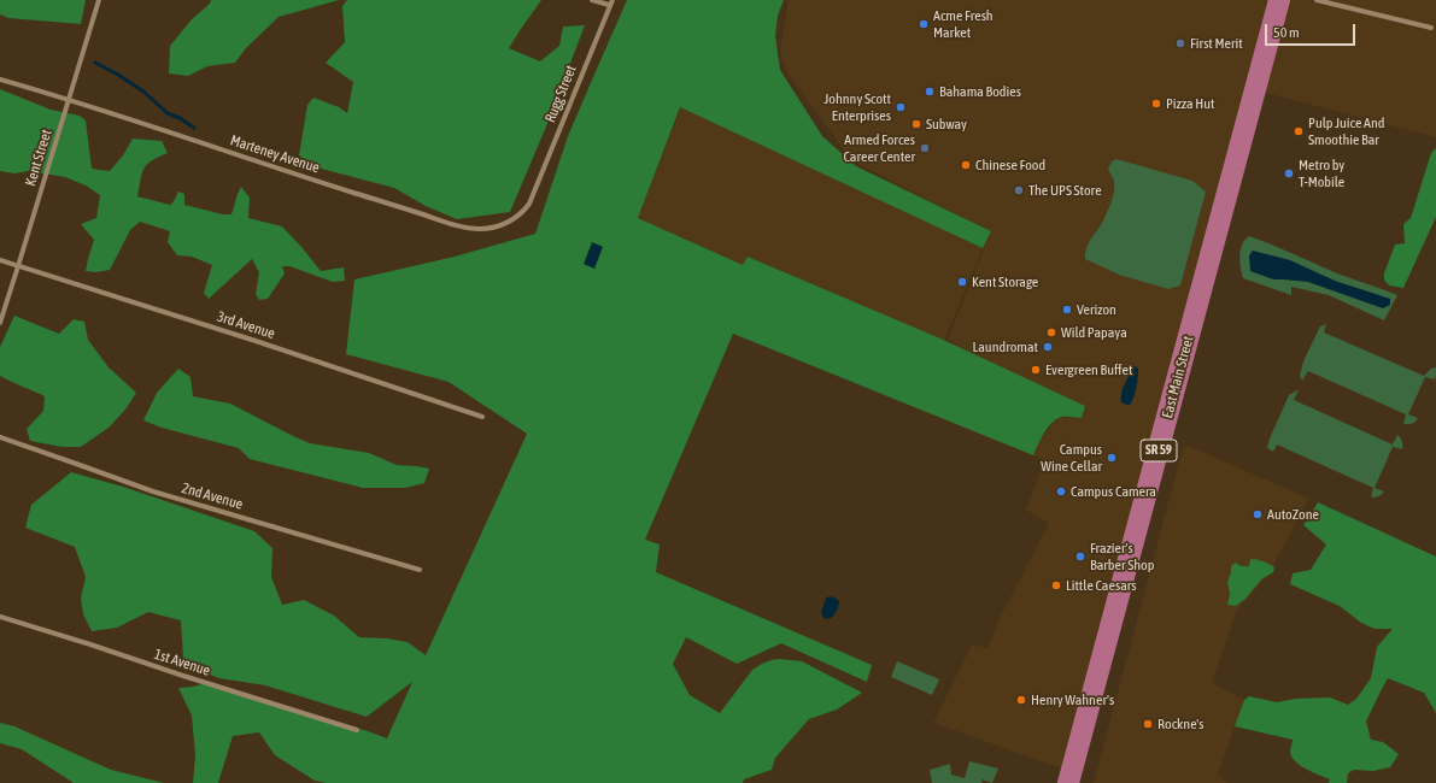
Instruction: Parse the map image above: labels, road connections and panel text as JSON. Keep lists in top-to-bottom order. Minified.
{"streets":{"main road":["East Main Street","SR 59"],"street":["Rugg Street","Marteney Avenue","Kent Street","3rd Avenue","2nd Avenue","1st Avenue"]},"crossings":[["Rugg Street","Marteney Avenue"],["Marteney Avenue","Kent Street"],["Kent Street","3rd Avenue"]],"places":["Acme Fresh Market","First Merit","Bahama Bodies","Pizza Hut","Johnny Scott Enterprises","Subway","Pulp Juice And Smoothie Bar","Armed Forces Career Center","Chinese Food","Metro by T-Mobile","The UPS Store","Kent Storage","Verizon","Wild Papaya","Laundromat","Evergreen Buffet","Campus Wine Cellar","Campus Camera","AutoZone","Frazier's Barber Shop","Little Caesars","Henry Wahner's","Rockne's"],"scale_bar":"50 m"}
